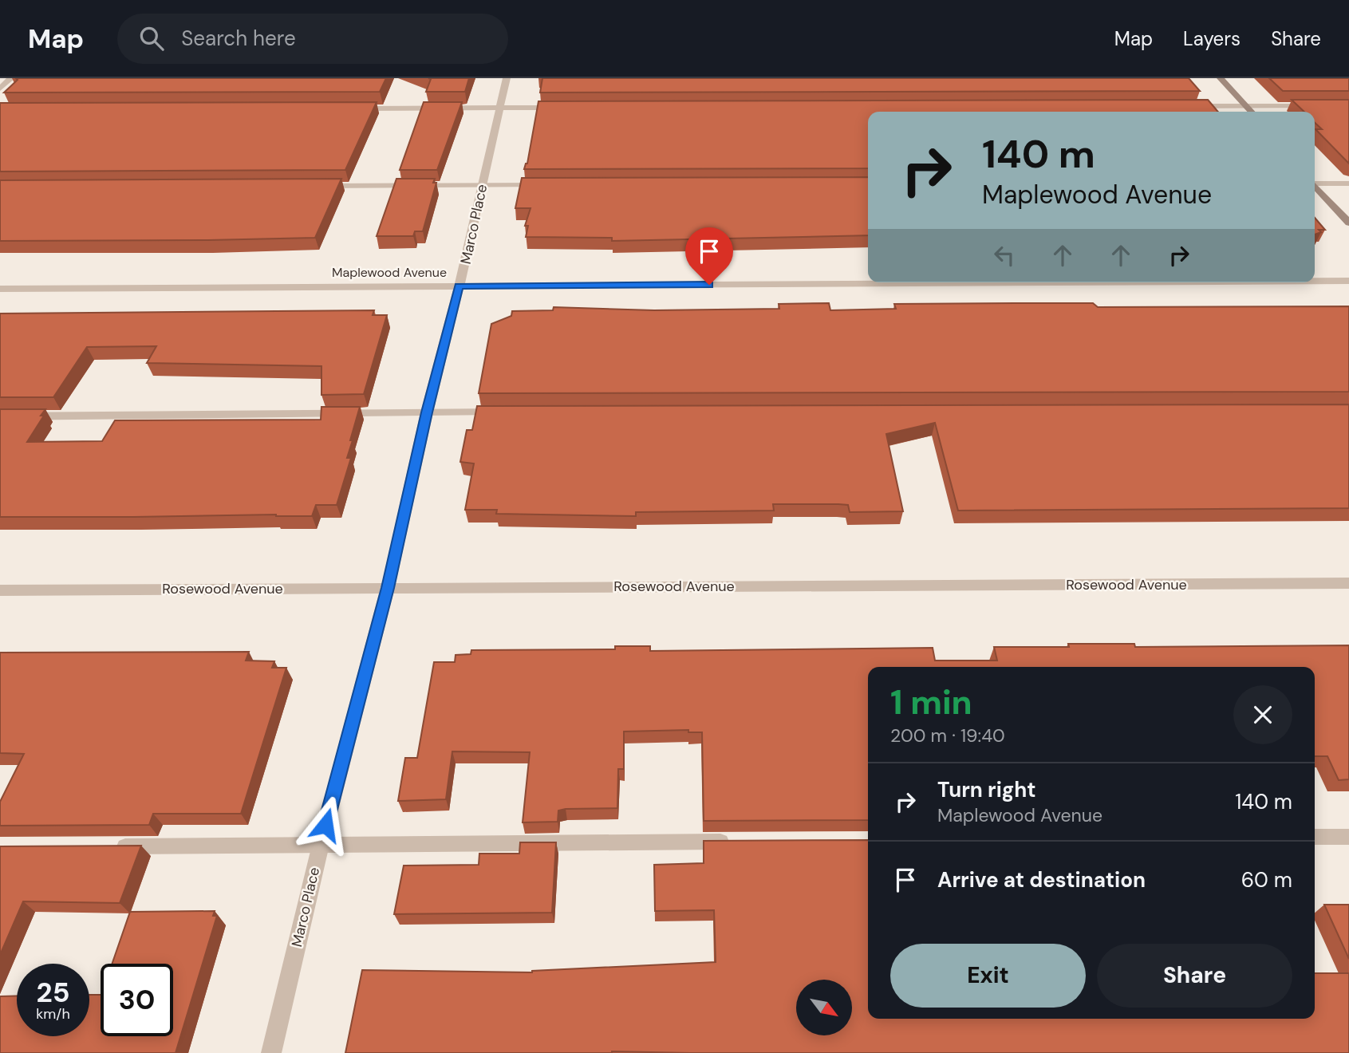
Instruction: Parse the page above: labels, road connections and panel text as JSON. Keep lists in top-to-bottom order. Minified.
{"streets":{"street":["Marco Place","Maplewood Avenue","Rosewood Avenue"]},"crossings":[["Marco Place","Maplewood Avenue"],["Marco Place","Rosewood Avenue"]],"north":"bottom right","page":{"header":"Map","search":"Search here","nav":["Map","Layers","Share"],"turn":["140 m","Maplewood Avenue"],"heading":["1 min","200 m · 19:40"],"list":[{"name":"Turn right","note":"Maplewood Avenue","value":"140 m"},{"name":"Arrive at destination","value":"60 m"}],"buttons":["Exit","Share"],"speed":"25 km/h","limit":"30"}}
